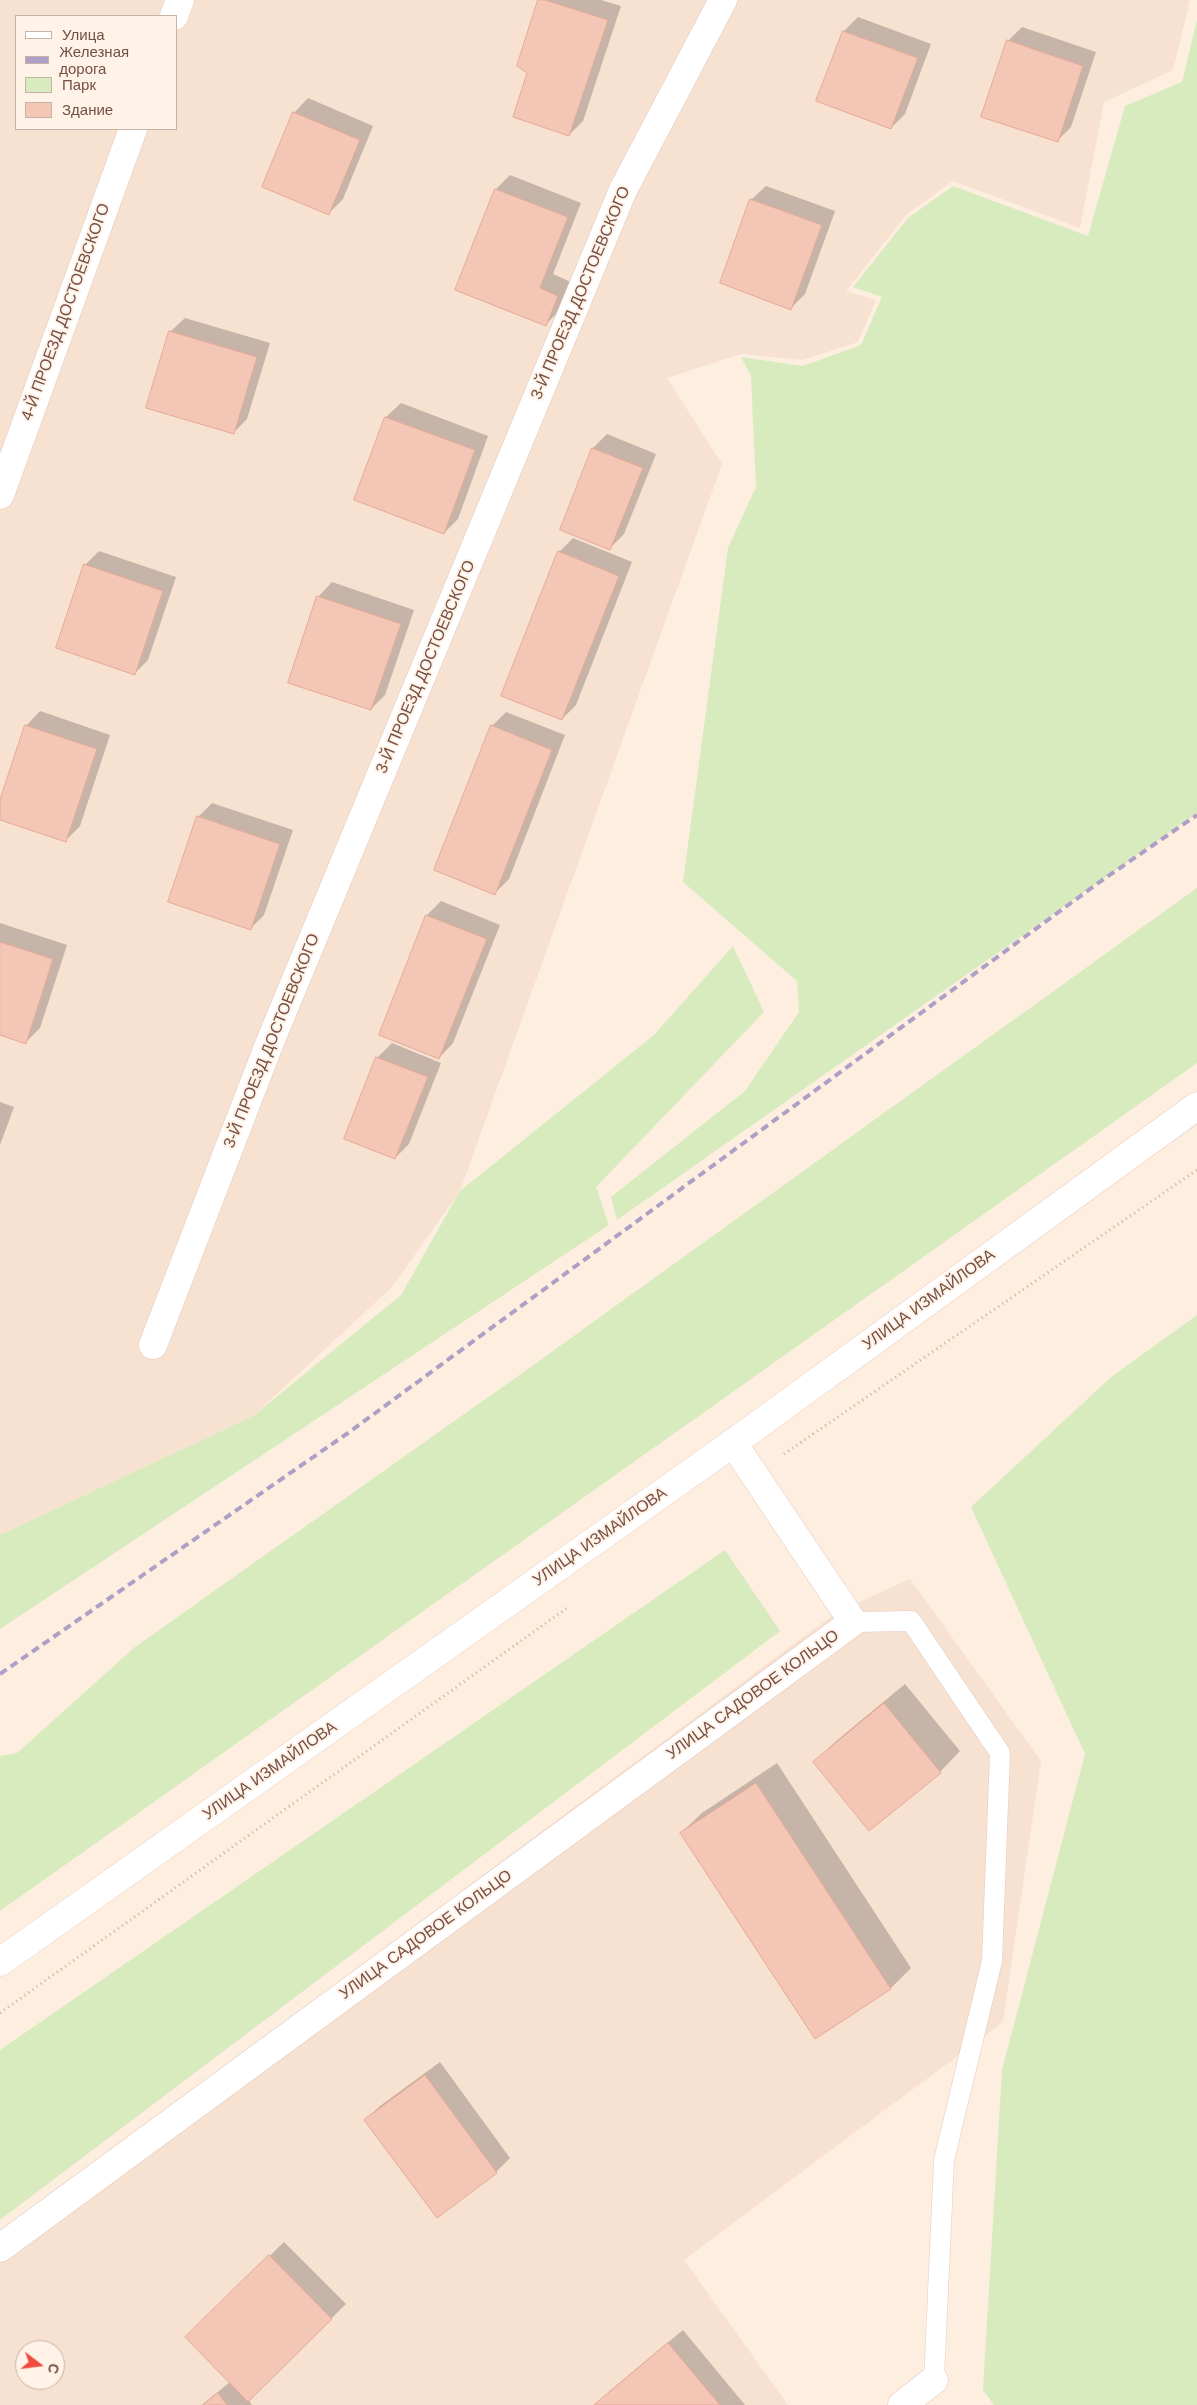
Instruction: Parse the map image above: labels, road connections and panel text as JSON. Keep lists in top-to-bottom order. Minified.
{"streets":{"street":["3-Й ПРОЕЗД ДОСТОЕВСКОГО","4-Й ПРОЕЗД ДОСТОЕВСКОГО","УЛИЦА ИЗМАЙЛОВА","УЛИЦА САДОВОЕ КОЛЬЦО"]},"legend":["Улица","Железная дорога","Парк","Здание"],"north":"right"}
